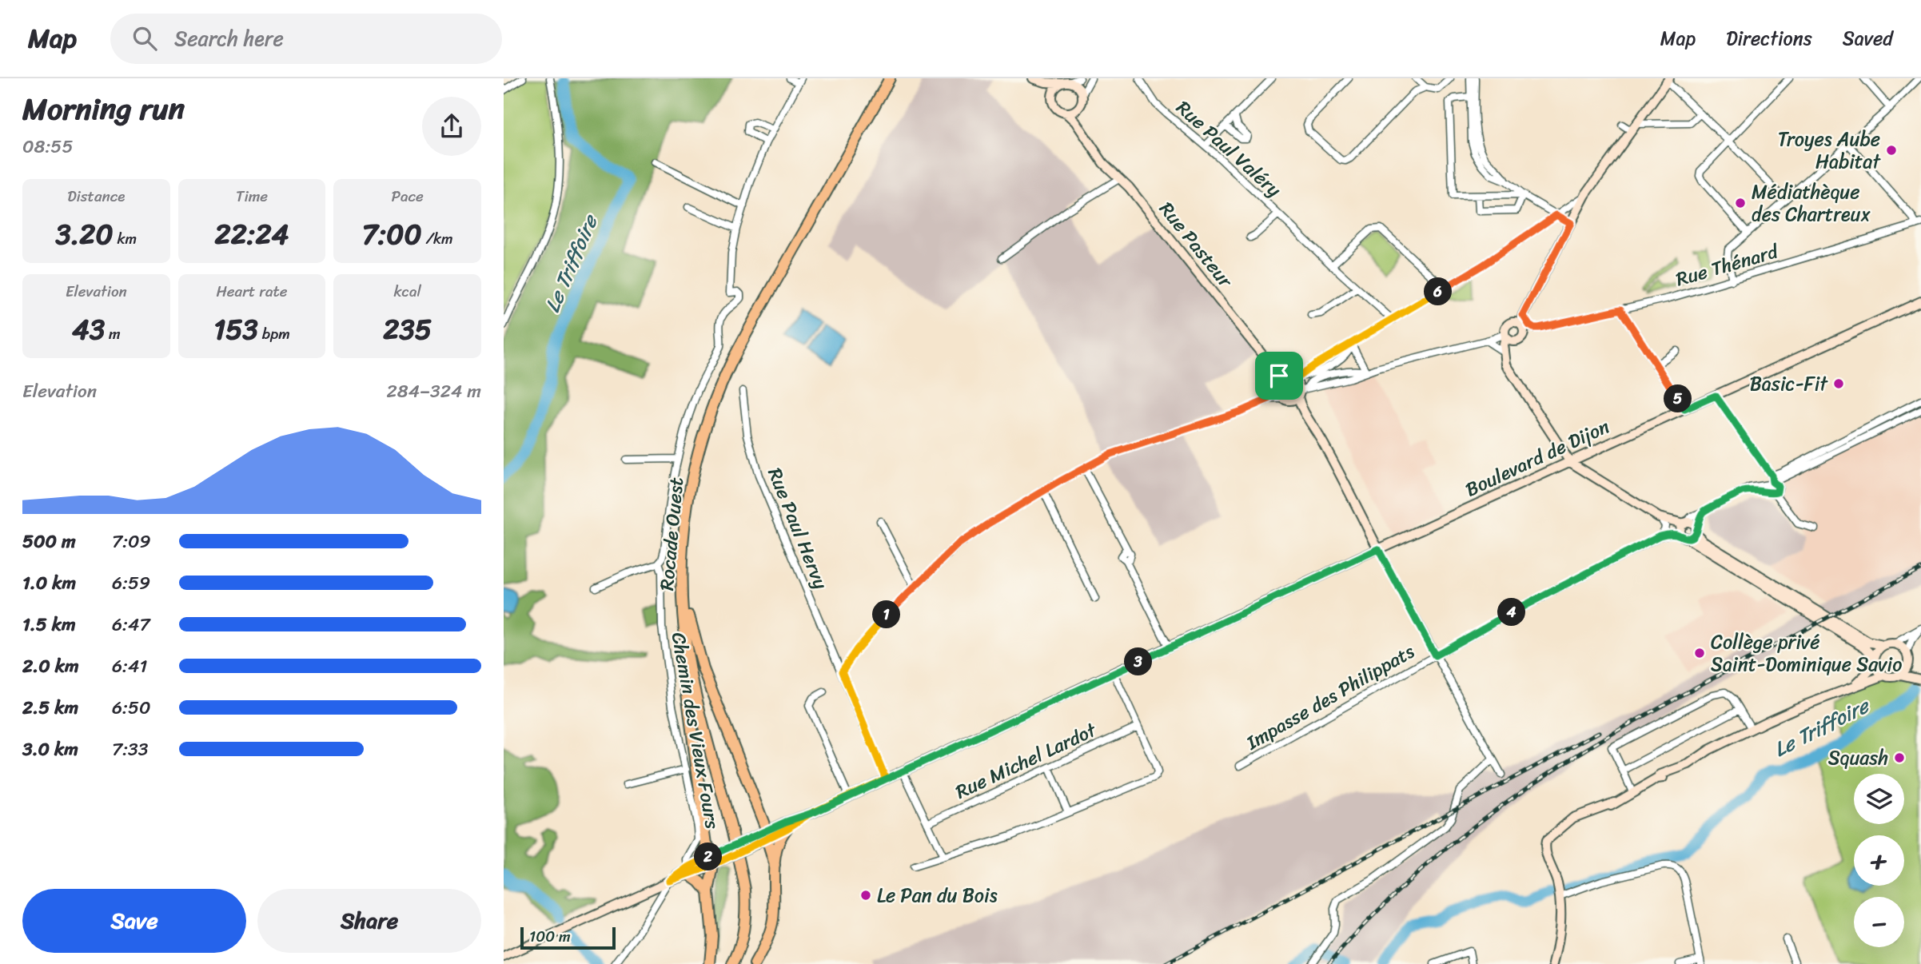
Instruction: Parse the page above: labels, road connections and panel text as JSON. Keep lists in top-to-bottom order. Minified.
{"streets":{"main road":["Rocade Ouest"],"street":["Rue Paul Valéry","Rue Pasteur","Rue Thénard","Boulevard de Dijon","Rue Paul Hervy","Impasse des Philippats","Chemin des Vieux Fours","Rue Michel Lardot"]},"crossings":[["Boulevard de Dijon","Rue Paul Hervy"]],"water":["Le Triffoire"],"places":["Troyes Aube Habitat","Médiathèque des Chartreux","Basic-Fit","Collège privé Saint-Dominique Savio","Squash","Le Pan du Bois"],"scale_bar":"100 m","page":{"header":"Map","search":"Search here","nav":["Map","Directions","Saved"],"heading":["Morning run","08:55"],"stats":[["Distance","3.20 km"],["Time","22:24"],["Pace","7:00 /km"],["Elevation","43 m"],["Heart rate","153 bpm"],["kcal","235"]],"pins":["6","5","4","1","3","2"],"chart":["Elevation","284–324 m"],"list":[{"name":"500 m","note":"7:09"},{"name":"1.0 km","note":"6:59"},{"name":"1.5 km","note":"6:47"},{"name":"2.0 km","note":"6:41"},{"name":"2.5 km","note":"6:50"},{"name":"3.0 km","note":"7:33"}],"map_buttons":["+","−"],"buttons":["Save","Share"],"scale":"100 m"}}
